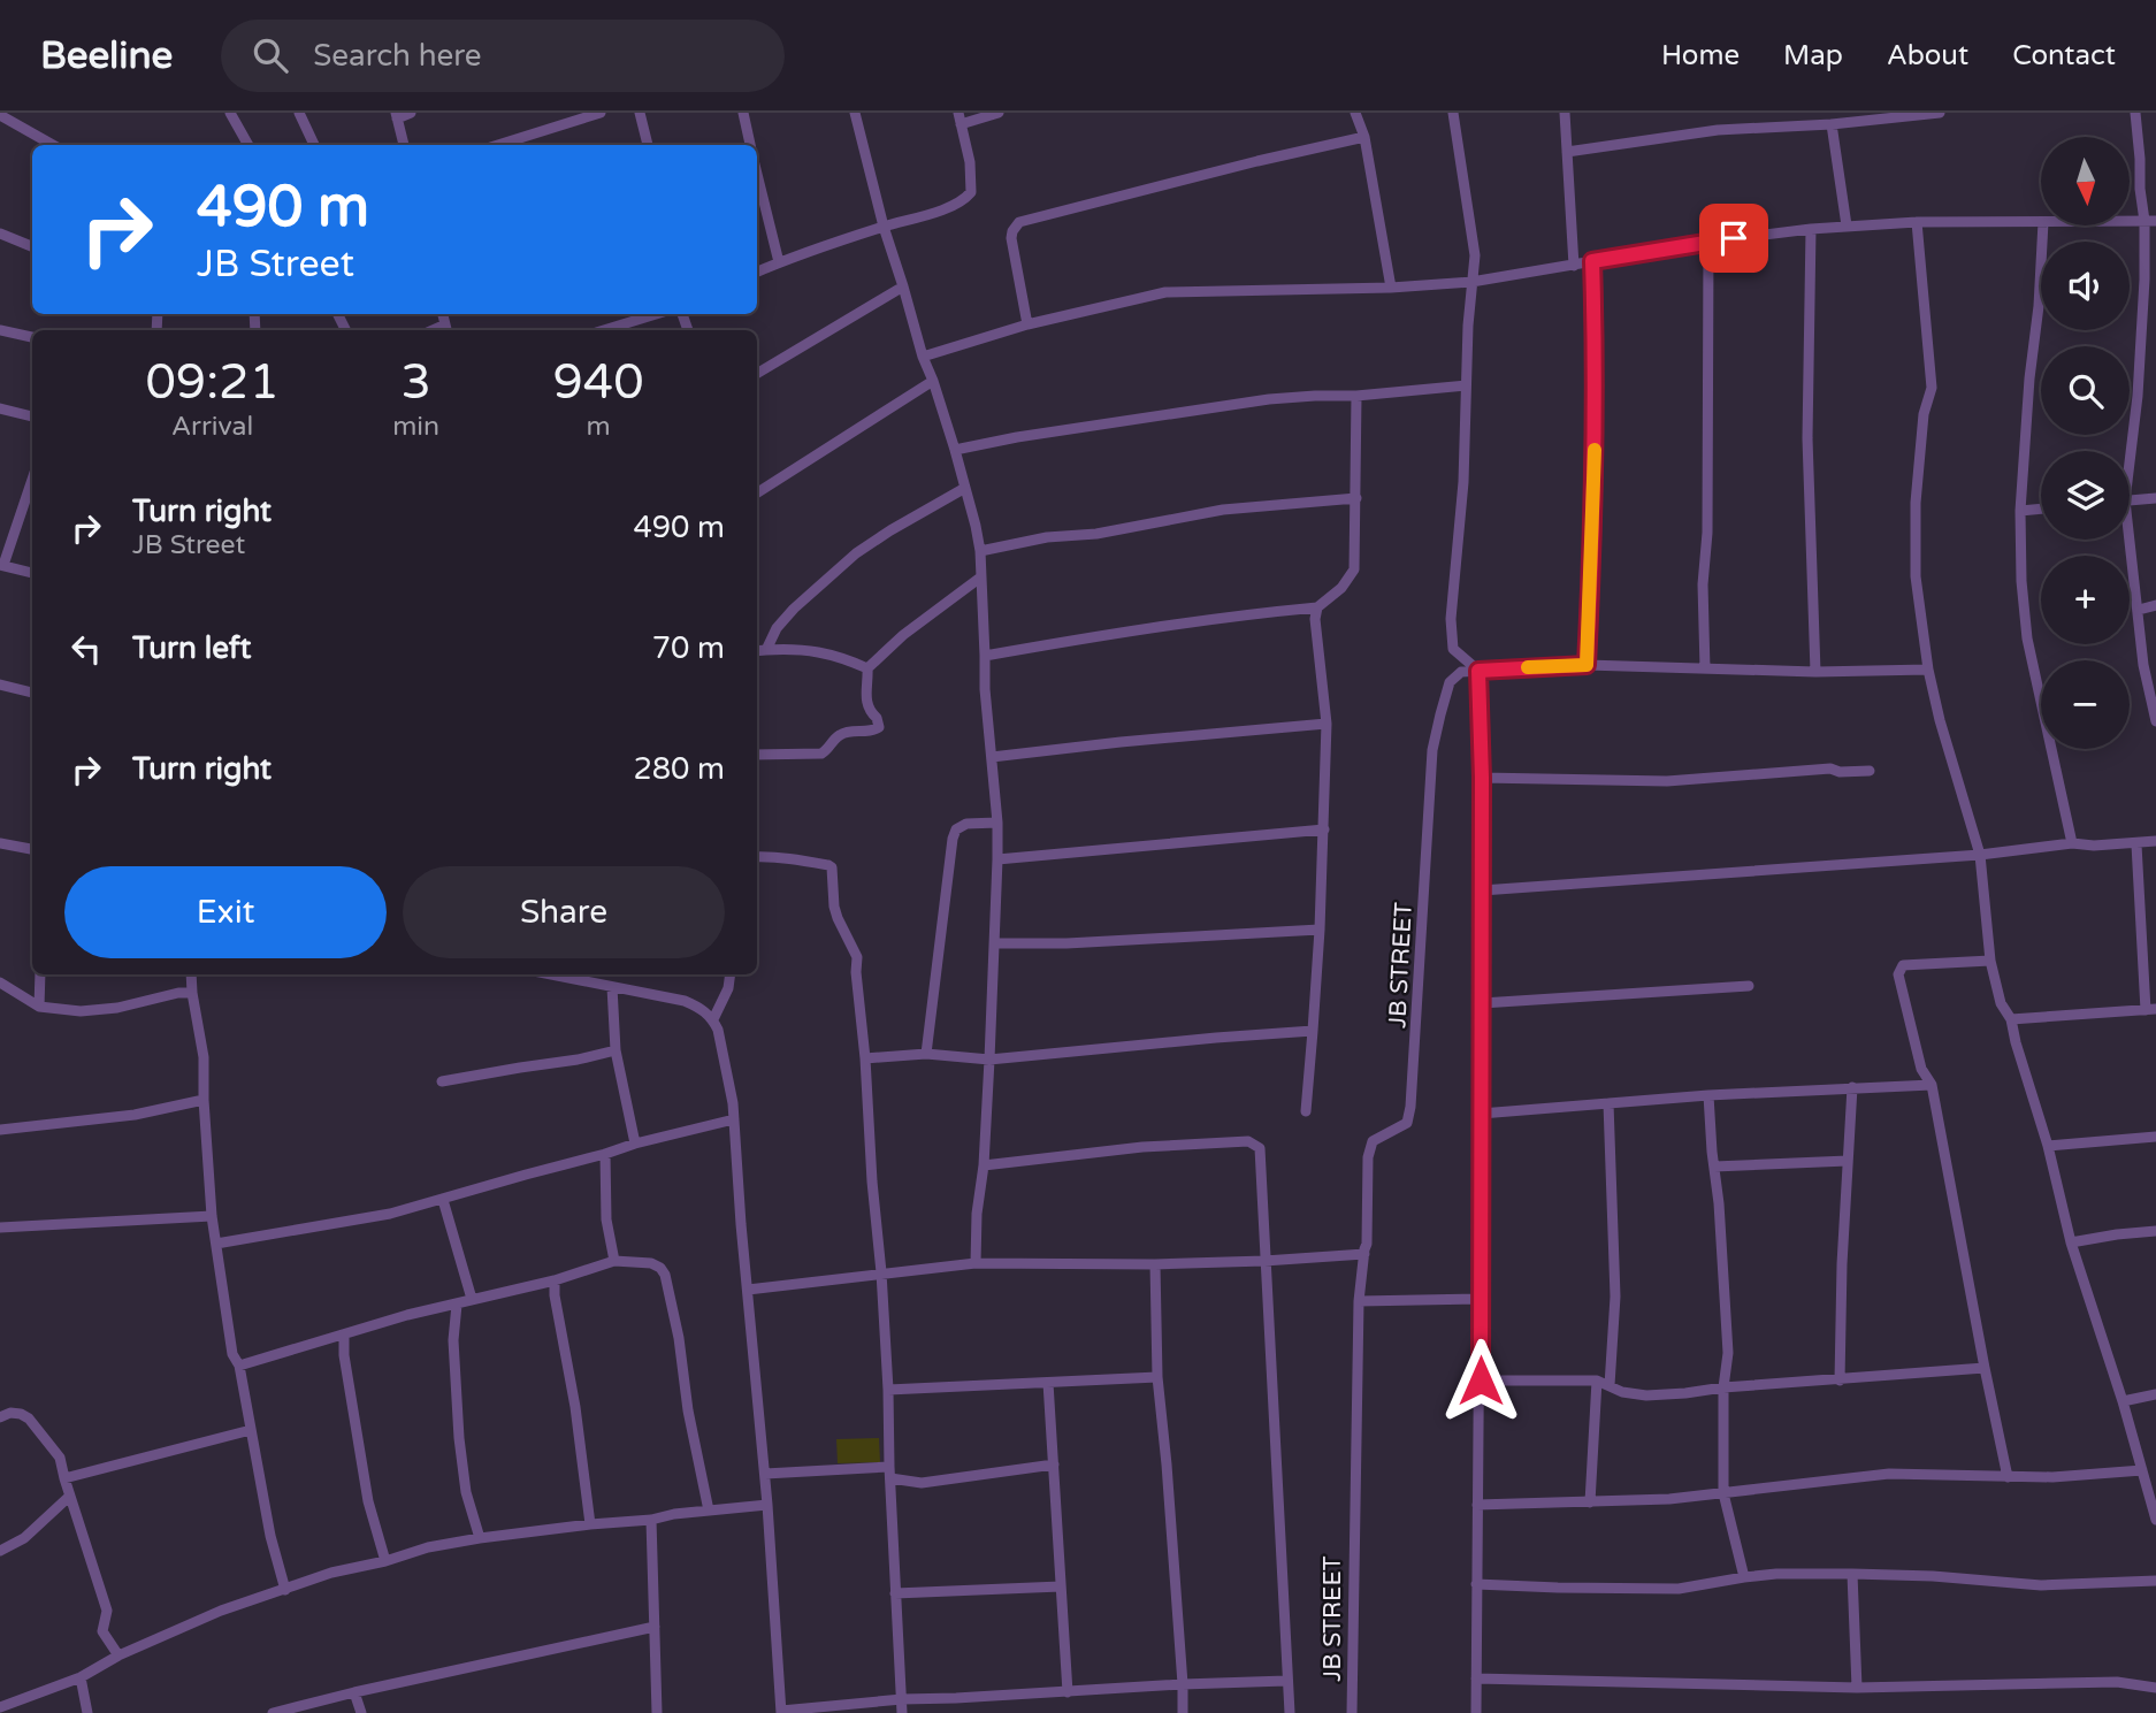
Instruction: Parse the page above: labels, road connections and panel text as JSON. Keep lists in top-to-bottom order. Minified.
{"streets":{"street":["JB STREET"]},"north":"bottom","page":{"header":"Beeline","search":"Search here","nav":["Home","Map","About","Contact"],"map_buttons":["+","−"],"turn":["490 m","JB Street"],"eta":["09:21","Arrival","3","min","940","m"],"list":[{"name":"Turn right","note":"JB Street","value":"490 m"},{"name":"Turn left","value":"70 m"},{"name":"Turn right","value":"280 m"}],"buttons":["Exit","Share"]}}
